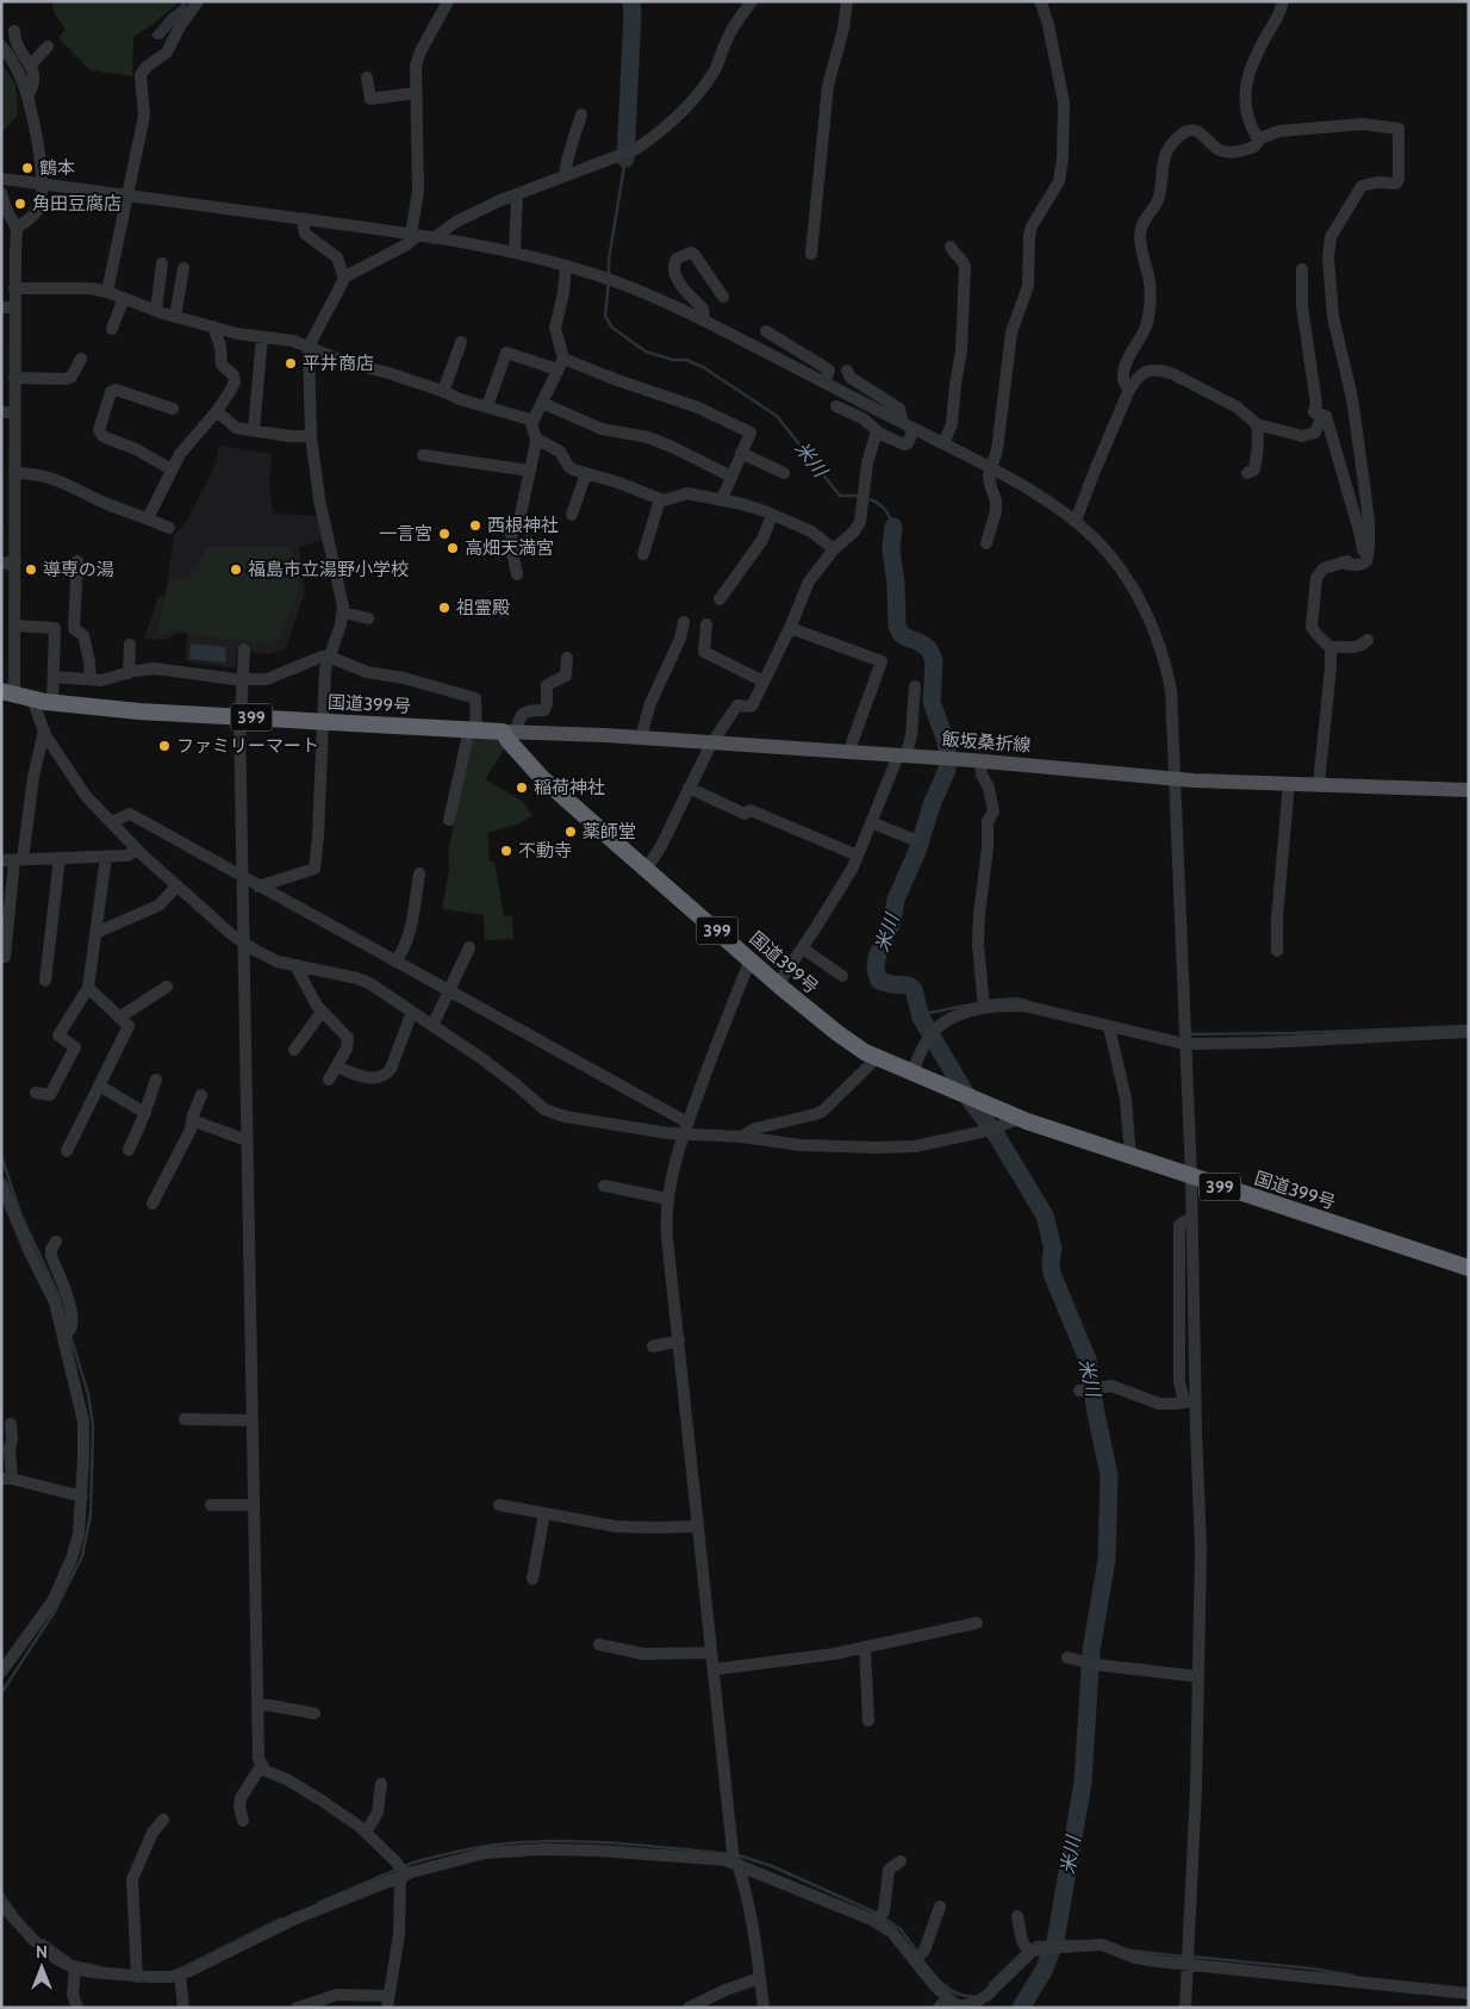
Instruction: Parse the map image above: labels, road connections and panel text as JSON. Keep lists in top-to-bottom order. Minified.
{"streets":{"highway":["国道399号","399"],"main road":["飯坂桑折線"]},"crossings":[["国道399号","飯坂桑折線"]],"water":["米川"],"places":["鶴本","角田豆腐店","平井商店","西根神社","一言宮","高畑天満宮","導専の湯","福島市立湯野小学校","祖霊殿","ファミリーマート","稲荷神社","薬師堂","不動寺"],"north":"top"}
